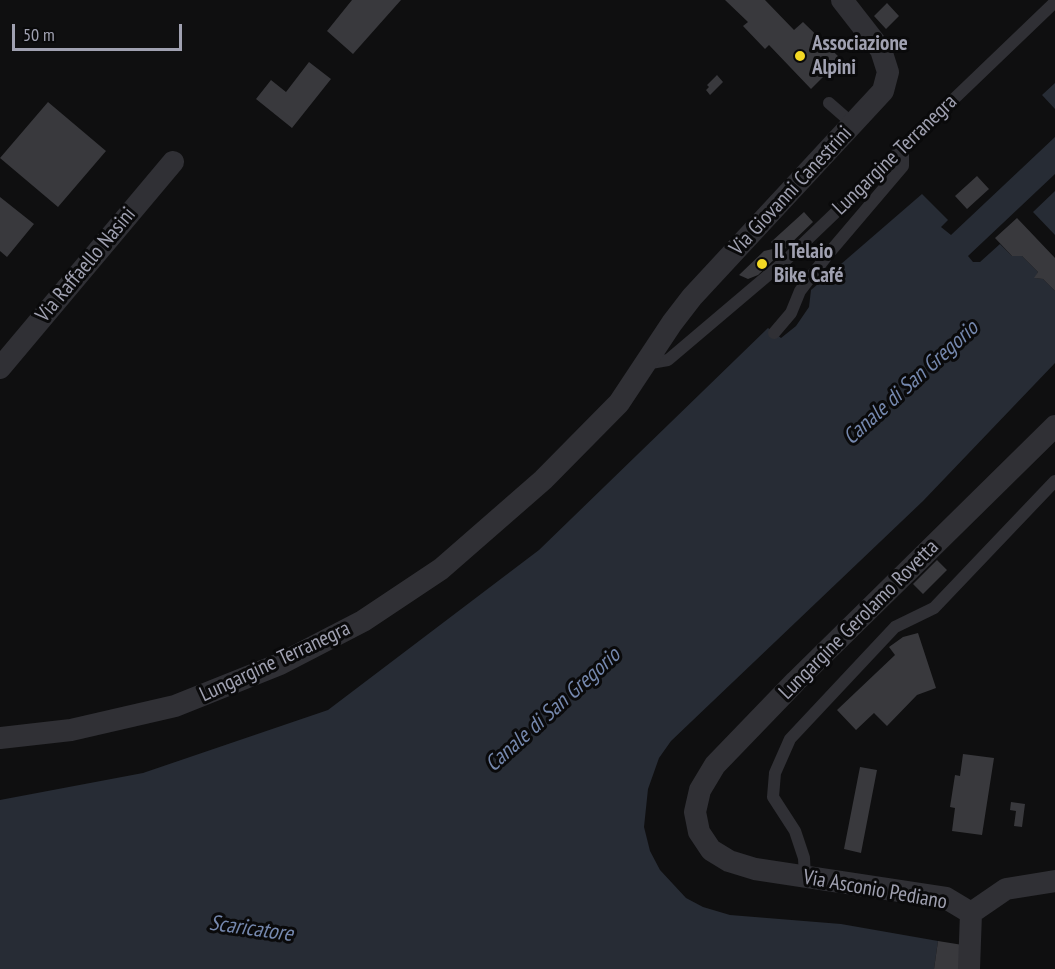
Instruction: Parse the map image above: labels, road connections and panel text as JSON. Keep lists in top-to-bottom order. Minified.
{"streets":{"street":["Lungargine Terranegra","Via Giovanni Canestrini","Via Raffaello Nasini","Lungargine Gerolamo Rovetta","Via Asconio Pediano"]},"crossings":[["Lungargine Terranegra","Via Giovanni Canestrini"],["Lungargine Gerolamo Rovetta","Via Asconio Pediano"]],"water":["Canale di San Gregorio","Scaricatore"],"places":["Associazione Alpini","Il Telaio Bike Café"],"scale_bar":"50 m"}
